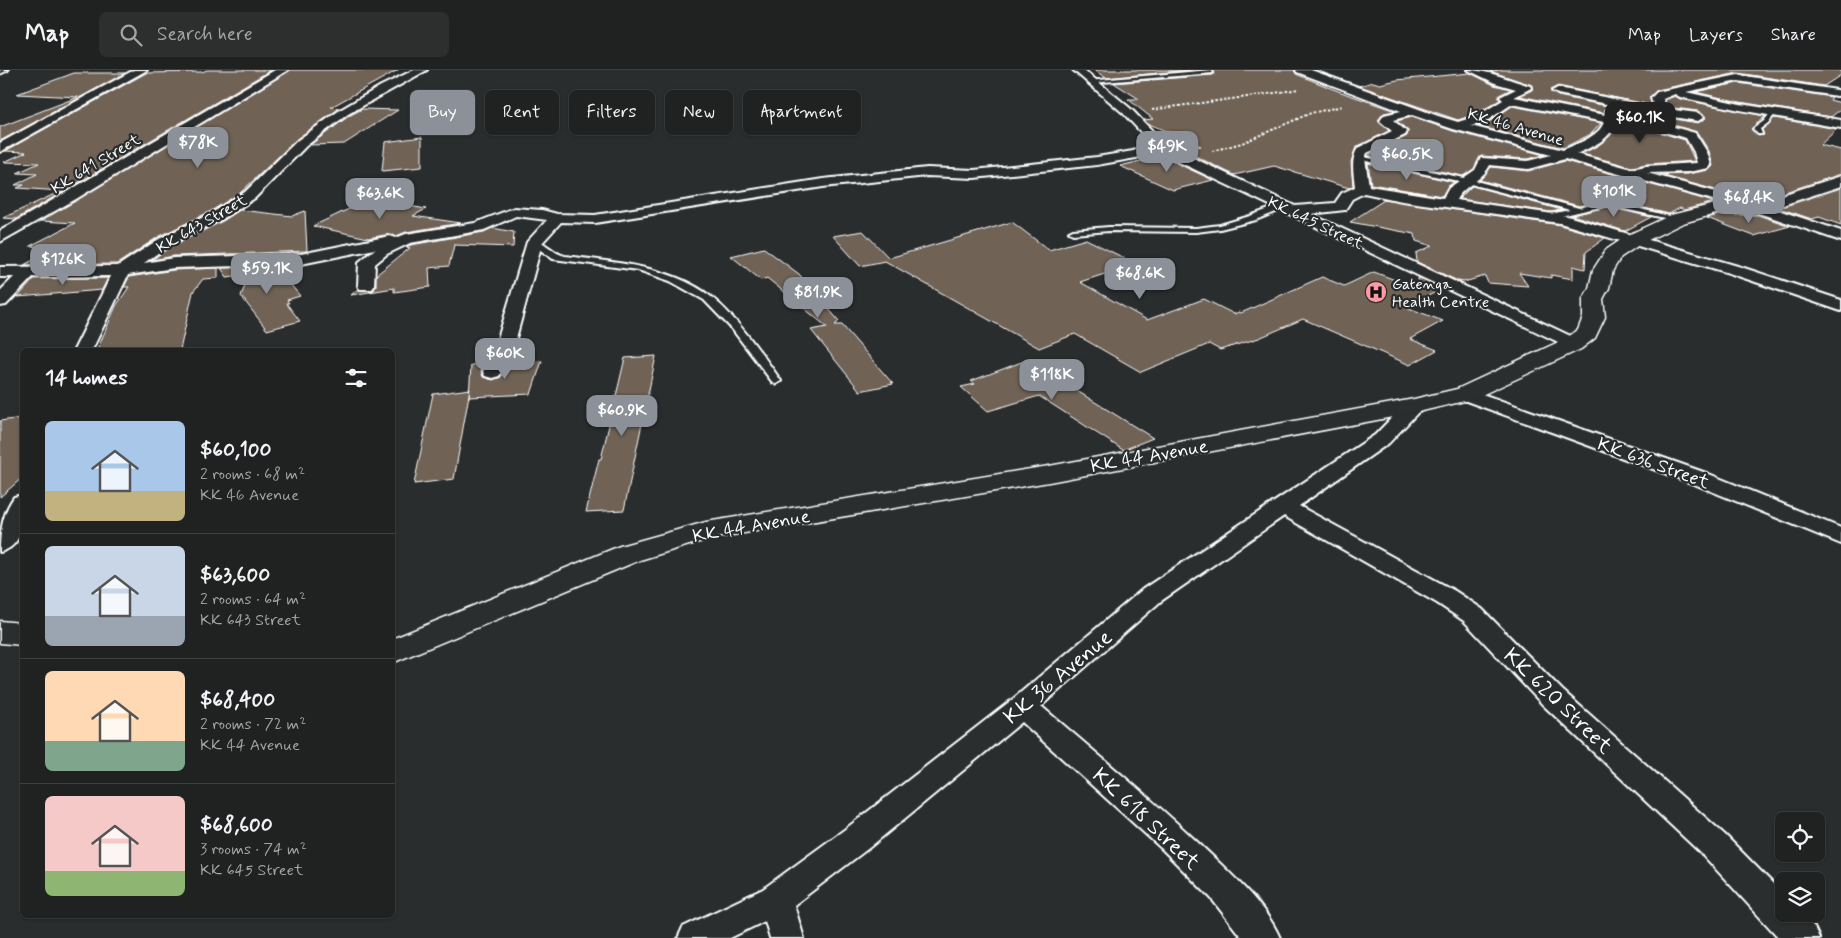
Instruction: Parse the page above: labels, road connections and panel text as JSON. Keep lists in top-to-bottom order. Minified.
{"streets":{"main road":["KK 44 Avenue"],"street":["KK 46 Avenue","KK 641 Street","KK 645 Street","KK 643 Street","KK 636 Street","KK 36 Avenue","KK 620 Street","KK 618 Street"]},"crossings":[["KK 46 Avenue","KK 44 Avenue"],["KK 645 Street","KK 44 Avenue"],["KK 44 Avenue","KK 636 Street"],["KK 44 Avenue","KK 36 Avenue"],["KK 36 Avenue","KK 620 Street"],["KK 36 Avenue","KK 618 Street"]],"places":{"hospital":["Gatenga Health Centre"]},"page":{"header":"Map","search":"Search here","nav":["Map","Layers","Share"],"chip":["Buy","Rent","Filters","New","Apartment"],"price":["$60.1K","$78K","$49K","$60.5K","$101K","$63.6K","$68.4K","$126K","$59.1K","$68.6K","$81.9K","$60K","$118K","$60.9K"],"heading":"14 homes","list":[{"name":"$60,100","note":"2 rooms · 68 m² · KK 46 Avenue"},{"name":"$63,600","note":"2 rooms · 64 m² · KK 643 Street"},{"name":"$68,400","note":"2 rooms · 72 m² · KK 44 Avenue"},{"name":"$68,600","note":"3 rooms · 74 m² · KK 645 Street"}]}}
